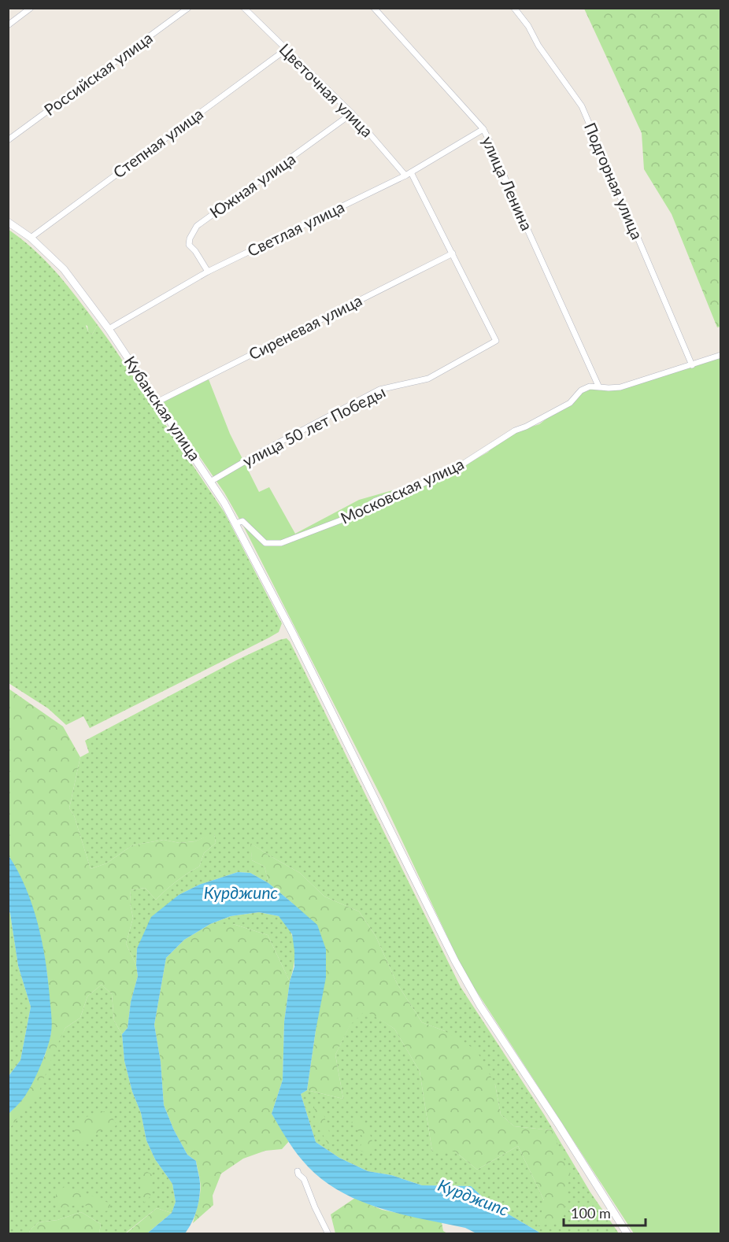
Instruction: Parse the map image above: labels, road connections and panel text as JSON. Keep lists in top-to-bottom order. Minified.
{"streets":{"main road":["Кубанская улица"],"street":["Российская улица","Цветочная улица","Степная улица","Подгорная улица","улица Ленина","Южная улица","Светлая улица","Сиреневая улица","улица 50 лет Победы","Московская улица"]},"crossings":[["Цветочная улица","Степная улица"],["Цветочная улица","Южная улица"],["Цветочная улица","Светлая улица"],["Цветочная улица","Сиреневая улица"],["Цветочная улица","улица 50 лет Победы"],["Степная улица","Кубанская улица"],["улица Ленина","Светлая улица"],["улица Ленина","Московская улица"],["Южная улица","Светлая улица"],["Светлая улица","Кубанская улица"],["Сиреневая улица","Кубанская улица"],["Кубанская улица","улица 50 лет Победы"],["Кубанская улица","Московская улица"]],"water":["Курджипс"],"scale_bar":"100 m"}
